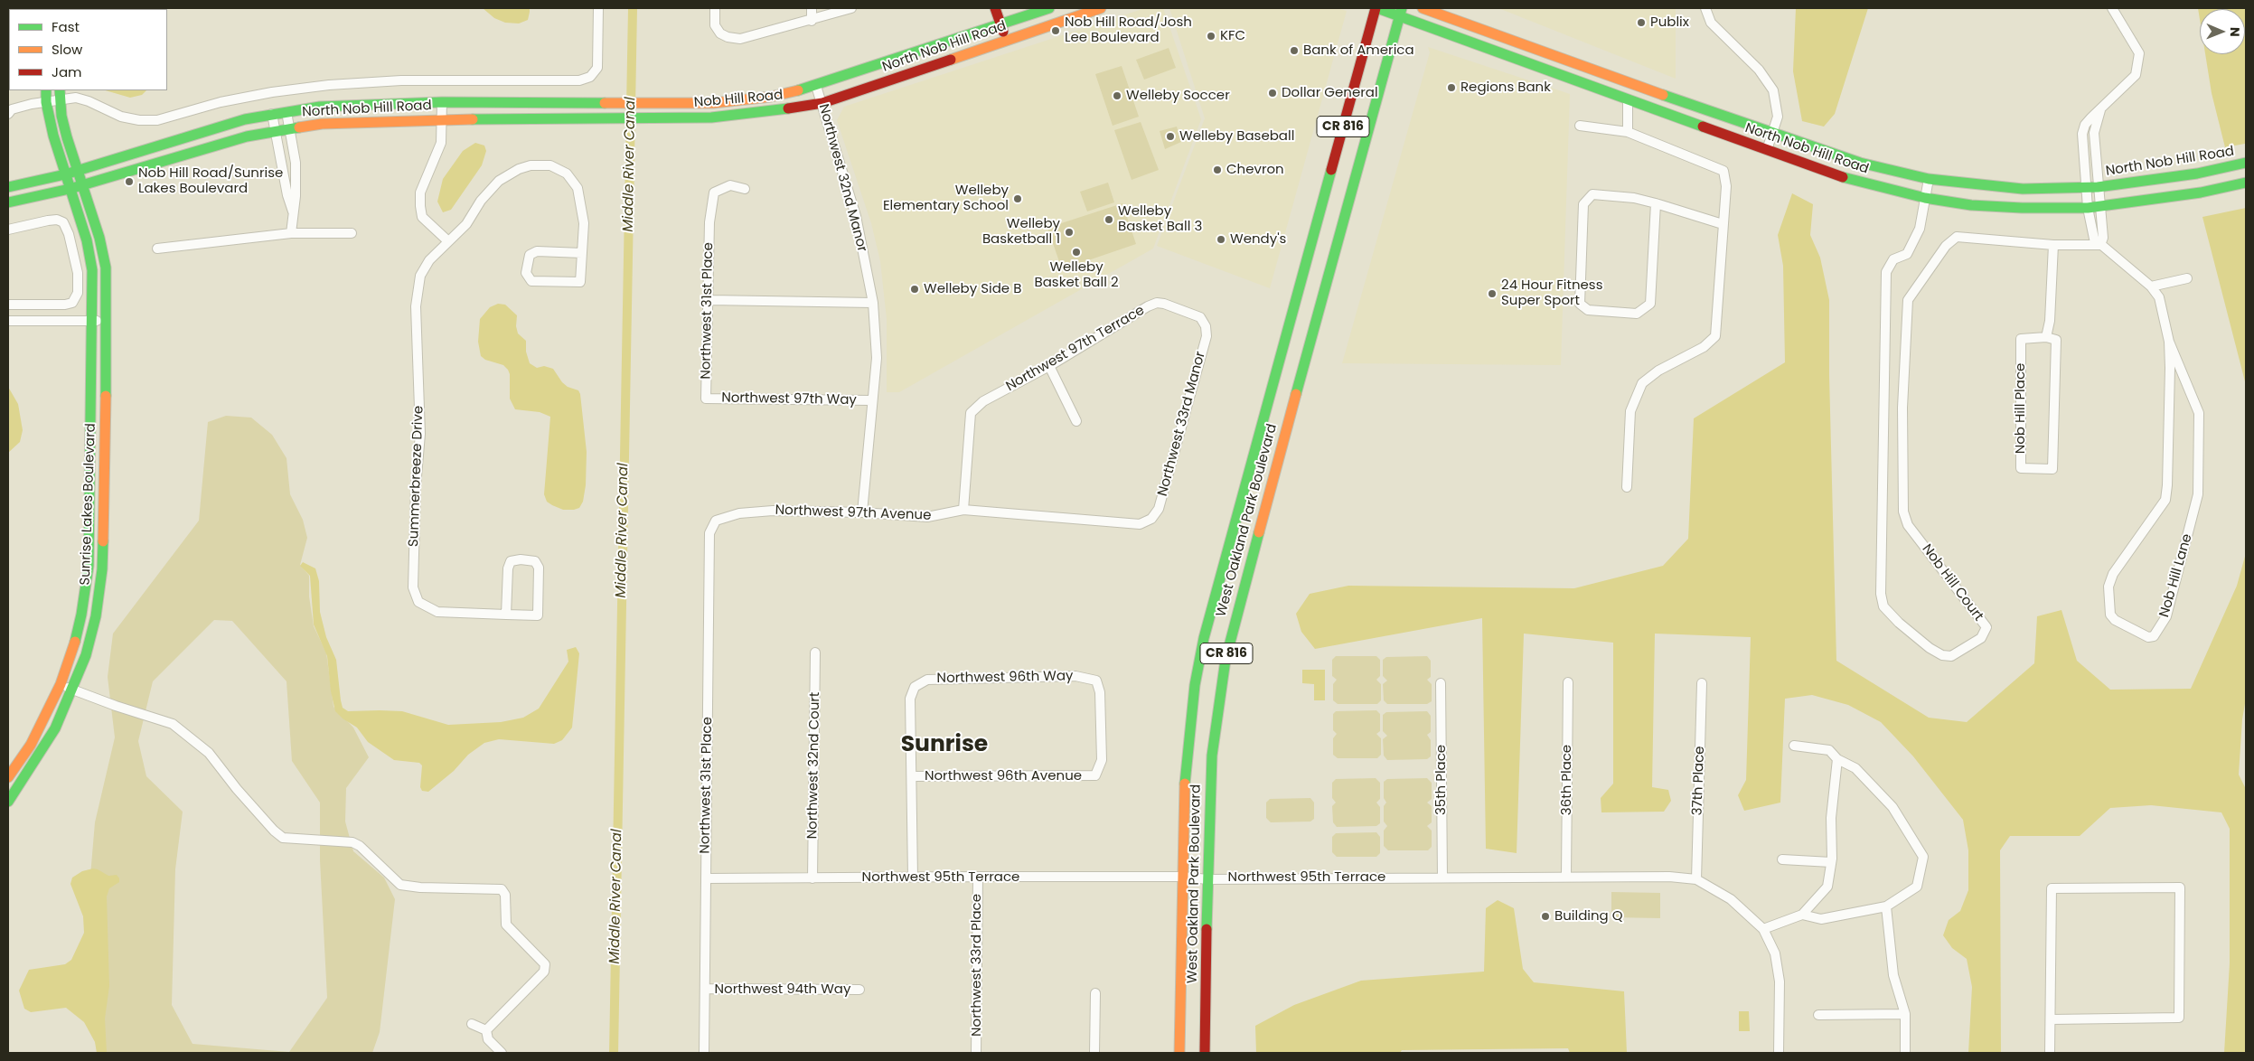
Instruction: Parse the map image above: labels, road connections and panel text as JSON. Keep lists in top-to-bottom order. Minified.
{"streets":{"main road":["North Nob Hill Road","Nob Hill Road","CR 816","Sunrise Lakes Boulevard","West Oakland Park Boulevard"],"street":["Northwest 32nd Manor","Northwest 31st Place","Northwest 97th Terrace","Northwest 97th Way","Nob Hill Place","Northwest 33rd Manor","Summerbreeze Drive","Northwest 97th Avenue","Nob Hill Lane","Nob Hill Court","Northwest 96th Way","Northwest 32nd Court","Northwest 96th Avenue","35th Place","36th Place","37th Place","Northwest 95th Terrace","Northwest 33rd Place","Northwest 94th Way"]},"crossings":[["North Nob Hill Road","Nob Hill Road"],["North Nob Hill Road","Northwest 32nd Manor"],["North Nob Hill Road","Sunrise Lakes Boulevard"],["North Nob Hill Road","West Oakland Park Boulevard"],["North Nob Hill Road","Nob Hill Lane"],["North Nob Hill Road","Nob Hill Court"],["Nob Hill Road","Northwest 32nd Manor"],["Northwest 32nd Manor","Northwest 97th Way"],["Northwest 32nd Manor","Northwest 97th Avenue"],["Northwest 31st Place","Northwest 97th Way"],["Northwest 31st Place","Northwest 97th Avenue"],["Northwest 31st Place","Northwest 95th Terrace"],["Northwest 31st Place","Northwest 94th Way"],["Northwest 97th Terrace","Northwest 33rd Manor"],["Northwest 97th Terrace","Northwest 97th Avenue"],["Northwest 33rd Manor","Northwest 97th Avenue"],["West Oakland Park Boulevard","Northwest 95th Terrace"],["Nob Hill Lane","Nob Hill Court"],["Northwest 96th Way","Northwest 96th Avenue"],["Northwest 32nd Court","Northwest 95th Terrace"],["35th Place","Northwest 95th Terrace"],["36th Place","Northwest 95th Terrace"],["37th Place","Northwest 95th Terrace"],["Northwest 95th Terrace","Northwest 33rd Place"]],"districts":["Sunrise"],"water":["Middle River Canal"],"places":["Publix","Nob Hill Road/Josh Lee Boulevard","KFC","Bank of America","Regions Bank","Dollar General","Welleby Soccer","Welleby Baseball","Chevron","Nob Hill Road/Sunrise Lakes Boulevard","Welleby Elementary School","Welleby Basket Ball 3","Welleby Basketball 1","Wendy's","Welleby Basket Ball 2","Welleby Side B","24 Hour Fitness Super Sport","Building Q"],"legend":["Fast","Slow","Jam"],"north":"right"}
